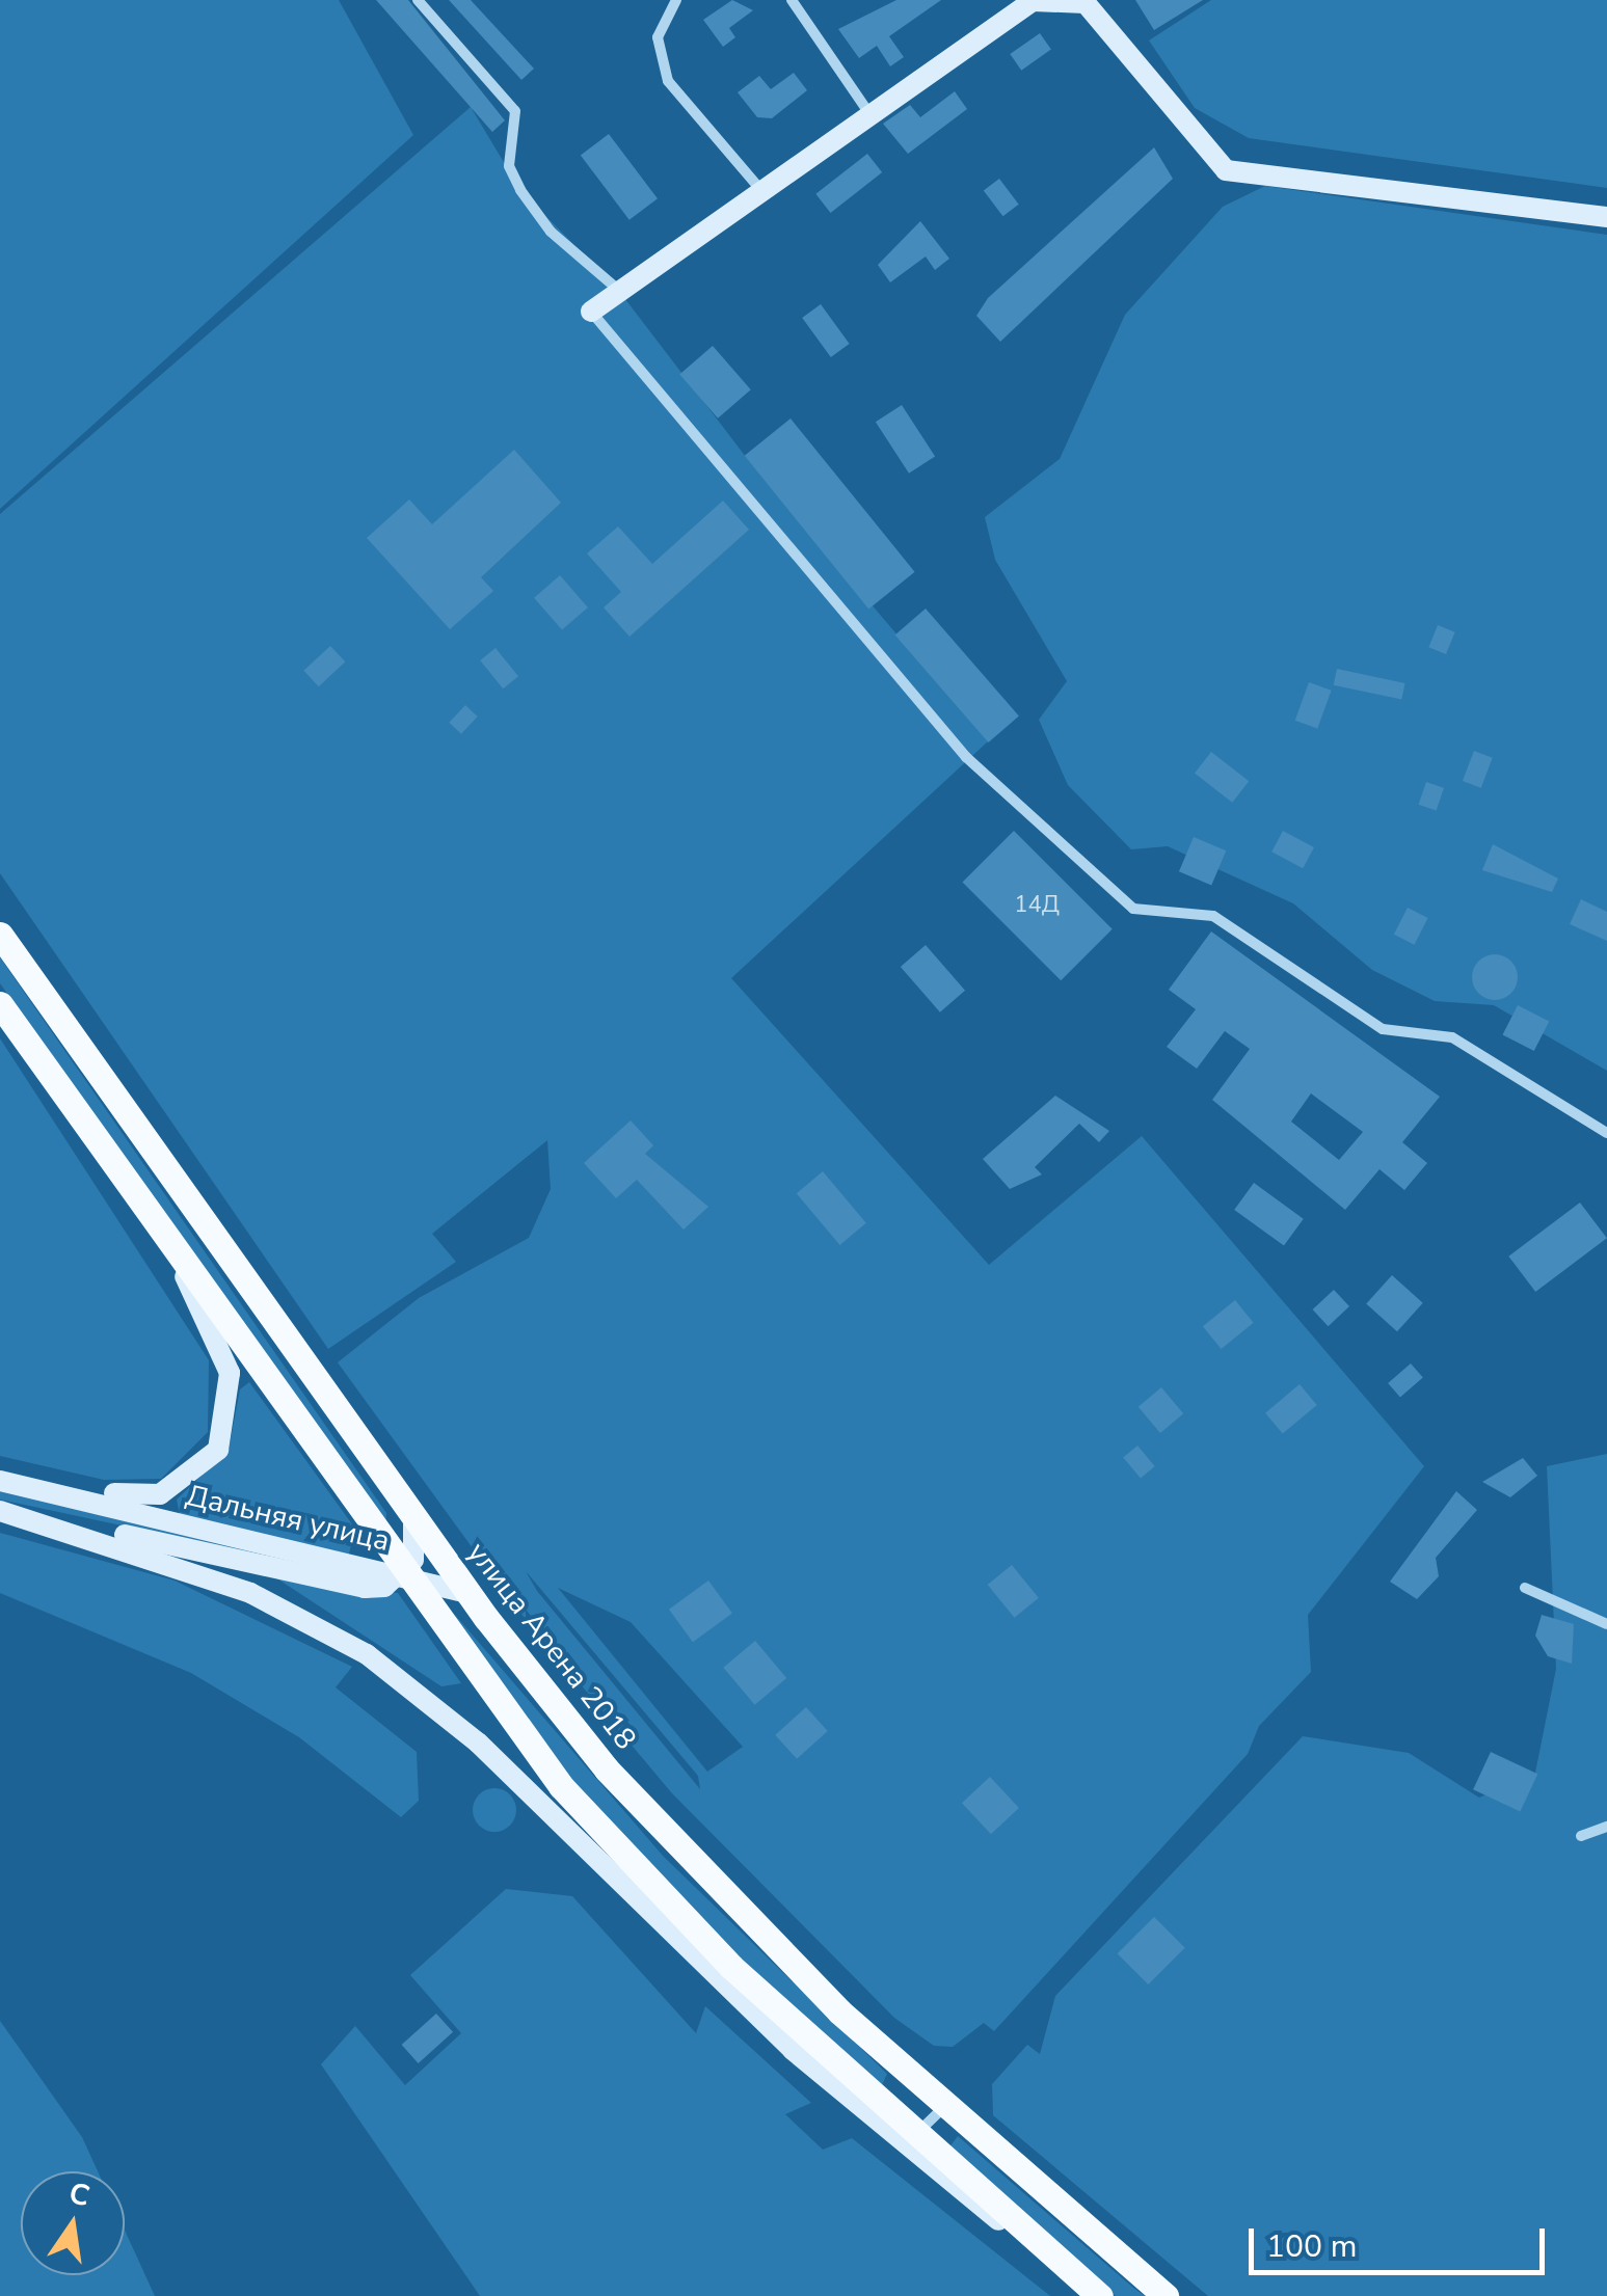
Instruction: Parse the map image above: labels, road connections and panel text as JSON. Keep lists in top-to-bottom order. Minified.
{"streets":{"main road":["Дальняя улица","улица Арена 2018"]},"house_numbers":["14Д"],"scale_bar":"100 m","north":"top"}
